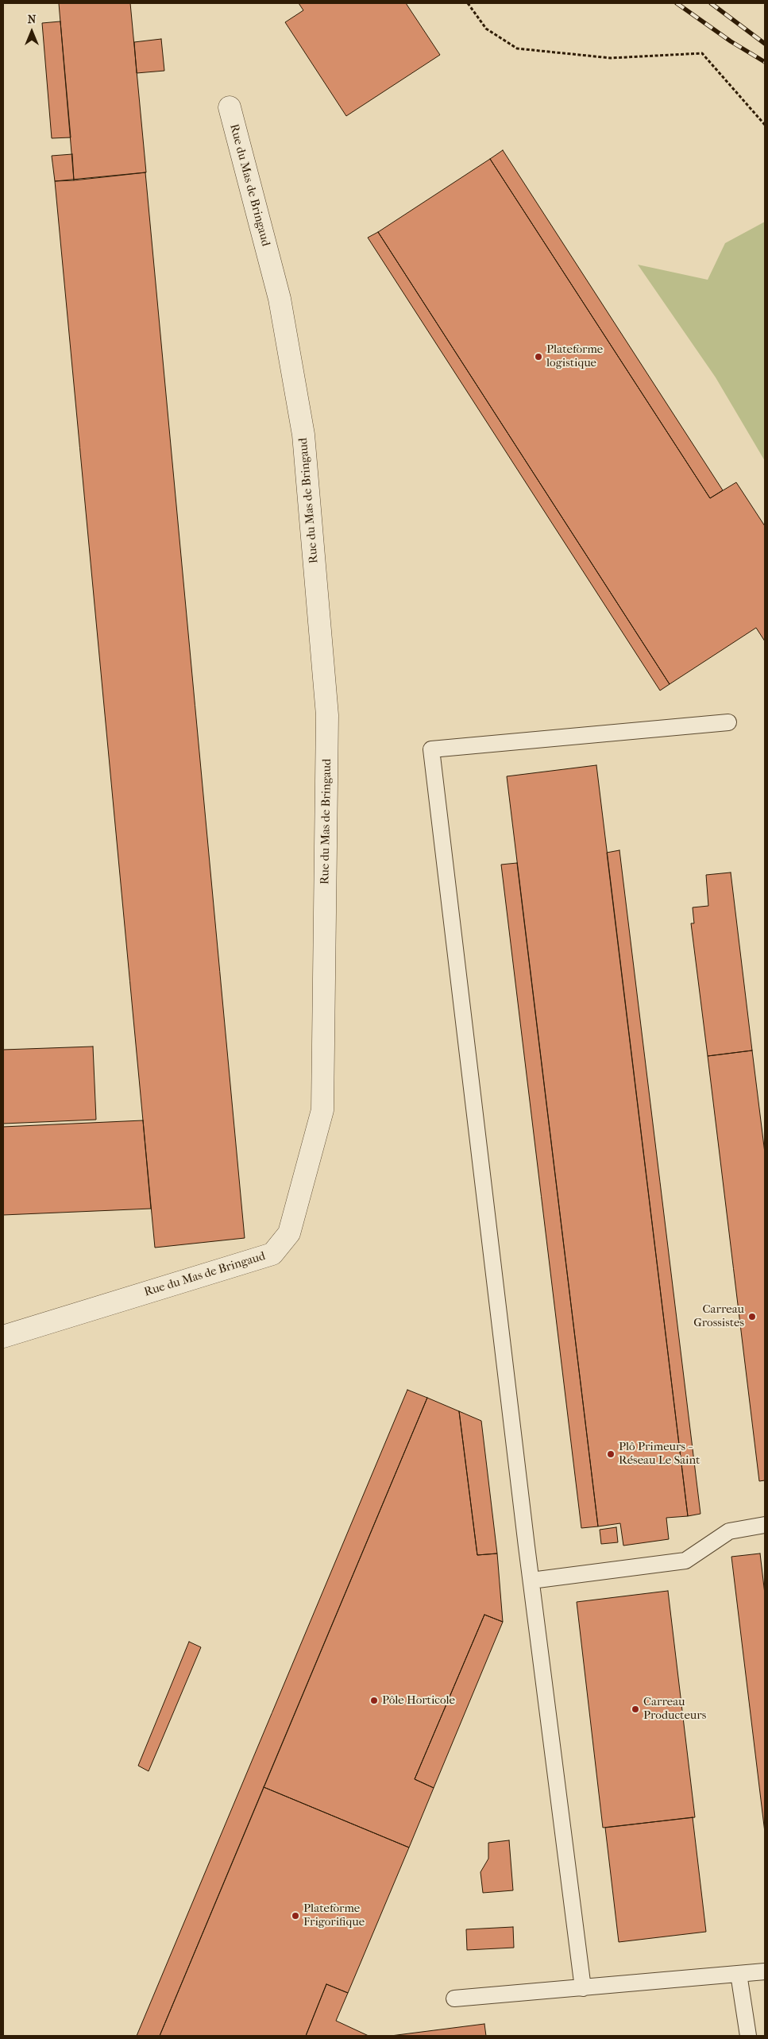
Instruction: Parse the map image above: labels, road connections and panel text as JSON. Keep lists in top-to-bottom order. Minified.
{"streets":{"street":["Rue du Mas de Bringaud"]},"places":["Plateforme logistique","Carreau Grossistes","Plô Primeurs - Réseau Le Saint","Pôle Horticole","Carreau Producteurs","Plateforme Frigorifique"],"north":"top"}
